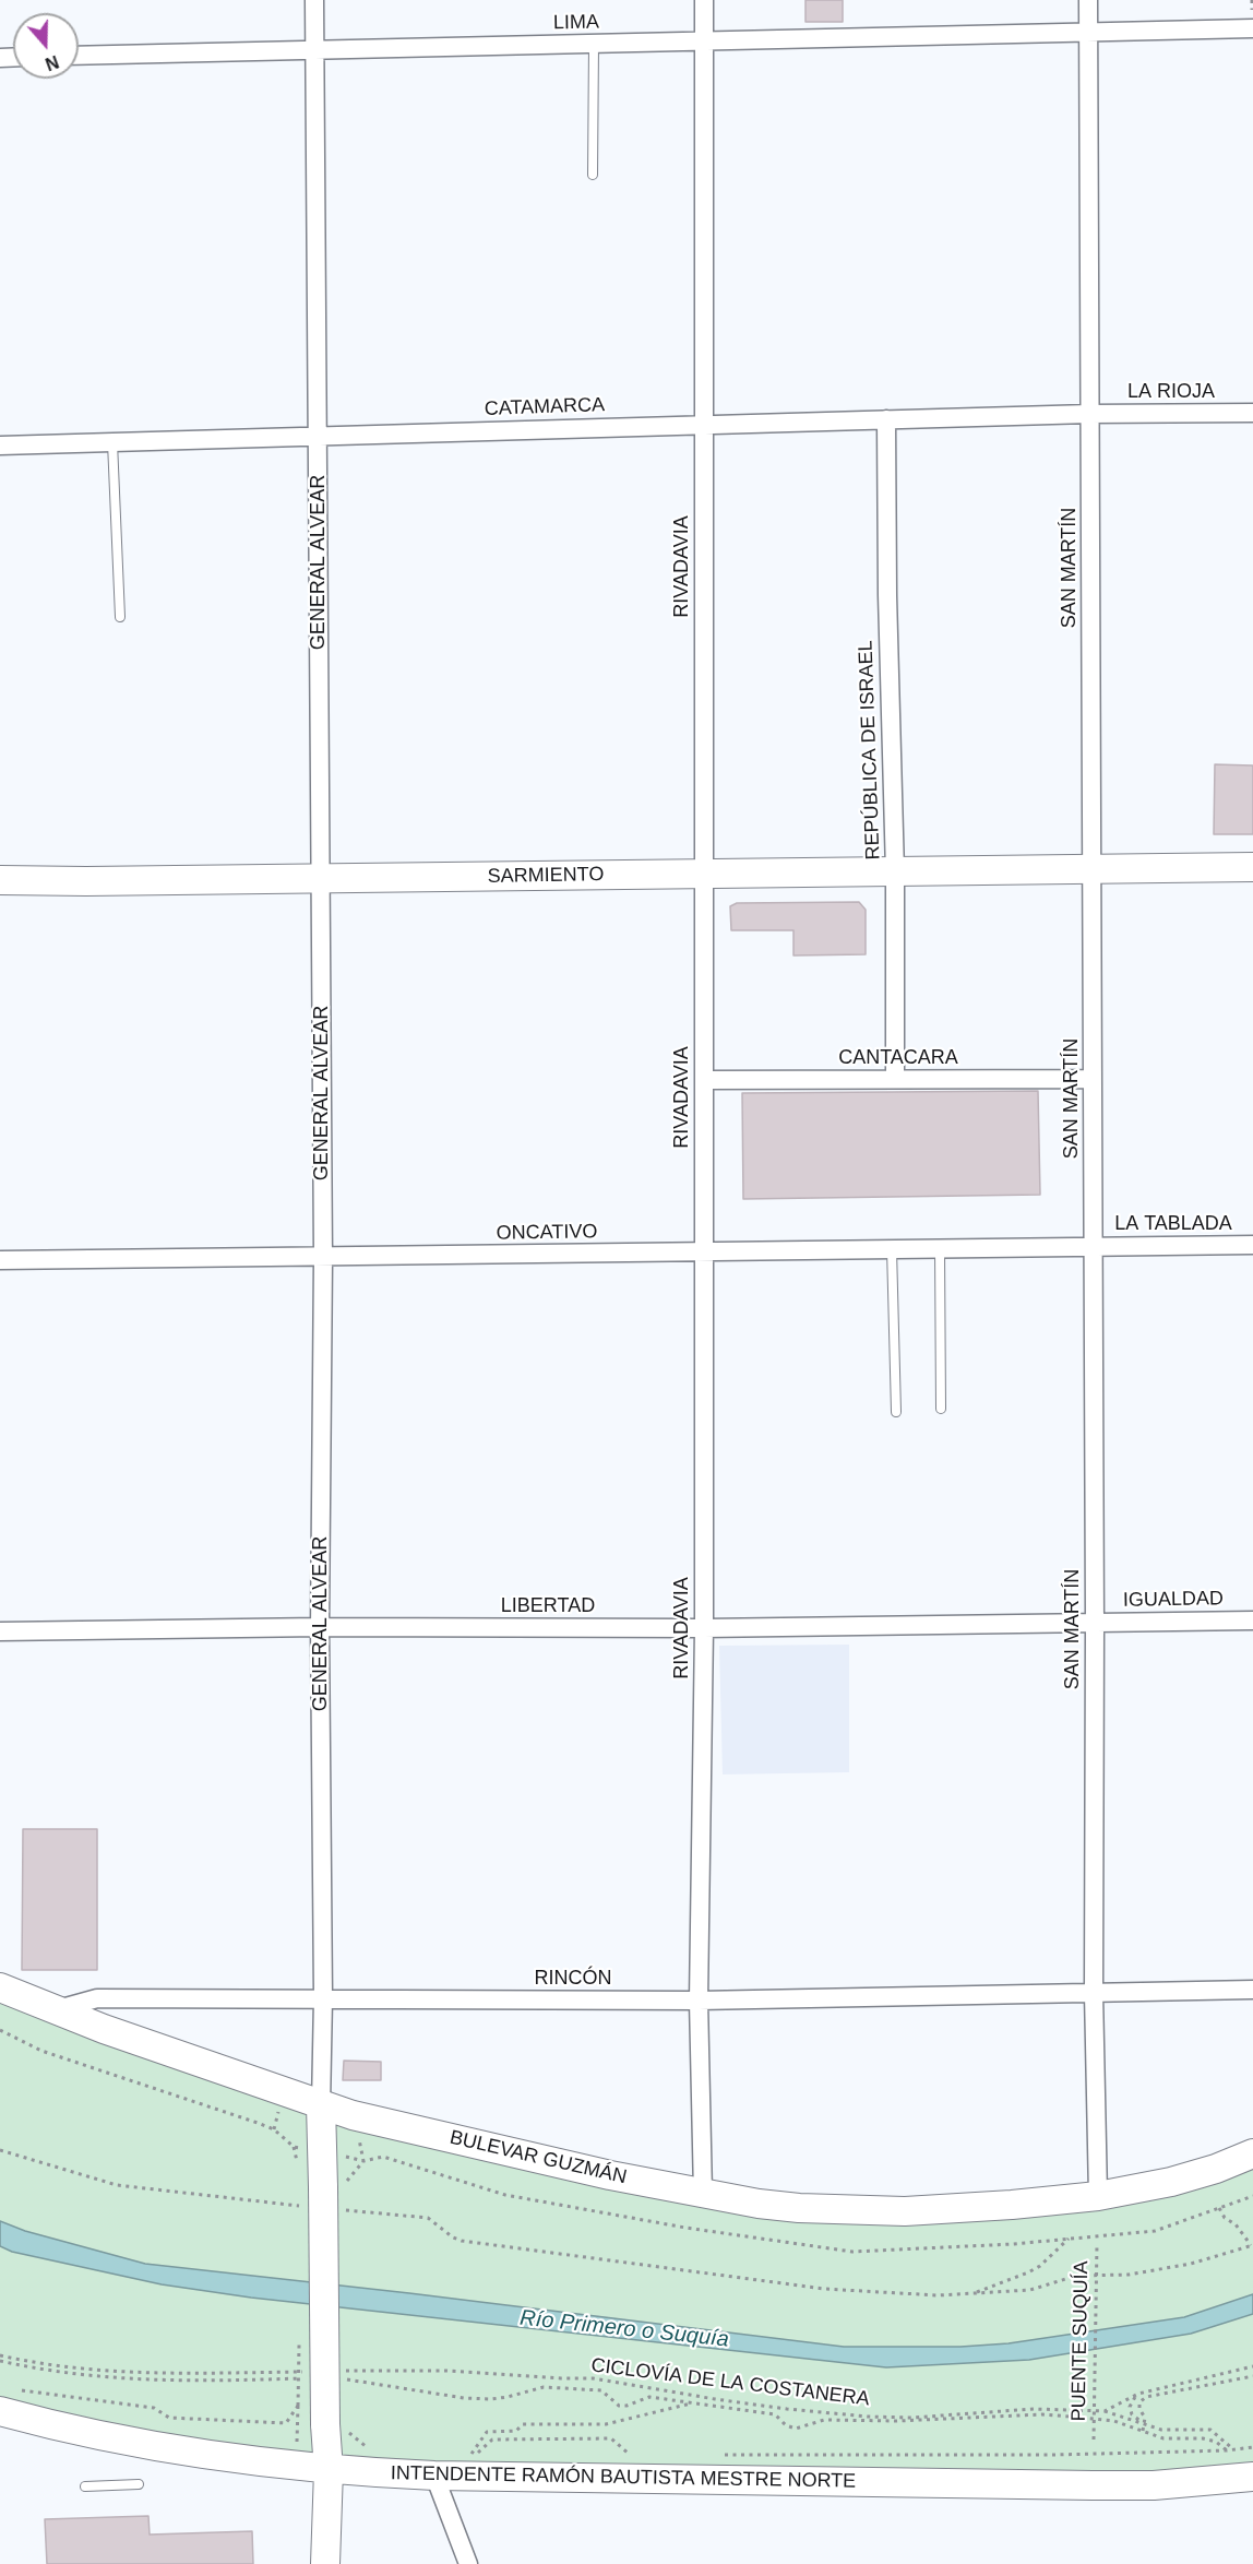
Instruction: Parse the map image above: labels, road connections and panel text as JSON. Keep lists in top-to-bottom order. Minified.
{"streets":{"main road":["GENERAL ALVEAR","SARMIENTO","BULEVAR GUZMÁN","INTENDENTE RAMÓN BAUTISTA MESTRE NORTE"],"street":["LIMA","LA RIOJA","CATAMARCA","RIVADAVIA","SAN MARTÍN","REPÚBLICA DE ISRAEL","CANTACARA","LA TABLADA","ONCATIVO","IGUALDAD","LIBERTAD","RINCÓN"],"path":["PUENTE SUQUÍA","CICLOVÍA DE LA COSTANERA"]},"crossings":[["LIMA","GENERAL ALVEAR"],["LIMA","RIVADAVIA"],["LIMA","SAN MARTÍN"],["LA RIOJA","CATAMARCA"],["LA RIOJA","SAN MARTÍN"],["CATAMARCA","GENERAL ALVEAR"],["CATAMARCA","RIVADAVIA"],["CATAMARCA","SAN MARTÍN"],["CATAMARCA","REPÚBLICA DE ISRAEL"],["GENERAL ALVEAR","SARMIENTO"],["GENERAL ALVEAR","ONCATIVO"],["GENERAL ALVEAR","LIBERTAD"],["GENERAL ALVEAR","RINCÓN"],["GENERAL ALVEAR","BULEVAR GUZMÁN"],["RIVADAVIA","SARMIENTO"],["RIVADAVIA","CANTACARA"],["RIVADAVIA","ONCATIVO"],["RIVADAVIA","LIBERTAD"],["RIVADAVIA","RINCÓN"],["RIVADAVIA","BULEVAR GUZMÁN"],["SAN MARTÍN","SARMIENTO"],["SAN MARTÍN","CANTACARA"],["SAN MARTÍN","LA TABLADA"],["SAN MARTÍN","ONCATIVO"],["SAN MARTÍN","IGUALDAD"],["SAN MARTÍN","LIBERTAD"],["SAN MARTÍN","RINCÓN"],["SAN MARTÍN","BULEVAR GUZMÁN"],["REPÚBLICA DE ISRAEL","SARMIENTO"],["REPÚBLICA DE ISRAEL","CANTACARA"],["LA TABLADA","ONCATIVO"],["IGUALDAD","LIBERTAD"],["RINCÓN","BULEVAR GUZMÁN"]],"water":["Río Primero o Suquía"],"north":"bottom"}
